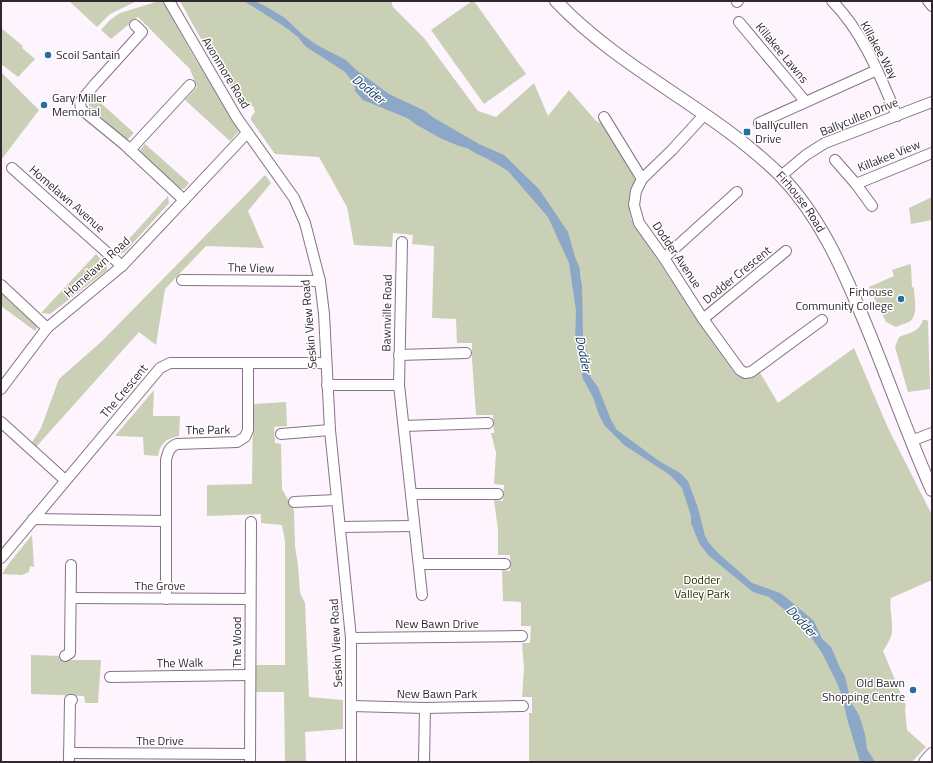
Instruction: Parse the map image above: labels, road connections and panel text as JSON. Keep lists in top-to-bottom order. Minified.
{"streets":{"main road":["Firhouse Road"],"street":["Killakee Way","Killakee Lawns","Avonmore Road","Ballycullen Drive","Killakee View","Homelawn Avenue","Dodder Avenue","Homelawn Road","The View","Dodder Crescent","Bawnville Road","Seskin View Road","The Crescent","The Park","The Grove","New Bawn Drive","The Wood","The Walk","New Bawn Park","The Drive"]},"crossings":[["Killakee Way","Killakee Lawns"],["Killakee Way","Ballycullen Drive"],["Avonmore Road","Homelawn Road"],["Avonmore Road","Seskin View Road"],["Ballycullen Drive","Firhouse Road"],["Homelawn Avenue","Homelawn Road"],["Firhouse Road","Dodder Avenue"],["Dodder Avenue","Dodder Crescent"],["The View","Seskin View Road"],["Seskin View Road","The Crescent"],["Seskin View Road","New Bawn Drive"],["Seskin View Road","New Bawn Park"],["The Crescent","The Park"],["The Park","The Grove"],["The Grove","The Wood"],["The Wood","The Walk"],["The Wood","The Drive"]],"water":["Dodder"],"parks":["Dodder Valley Park"],"places":{"other":["Scoil Santain","Gary Miller Memorial","Firhouse Community College","Old Bawn Shopping Centre"],"transit":["ballycullen Drive"]}}
